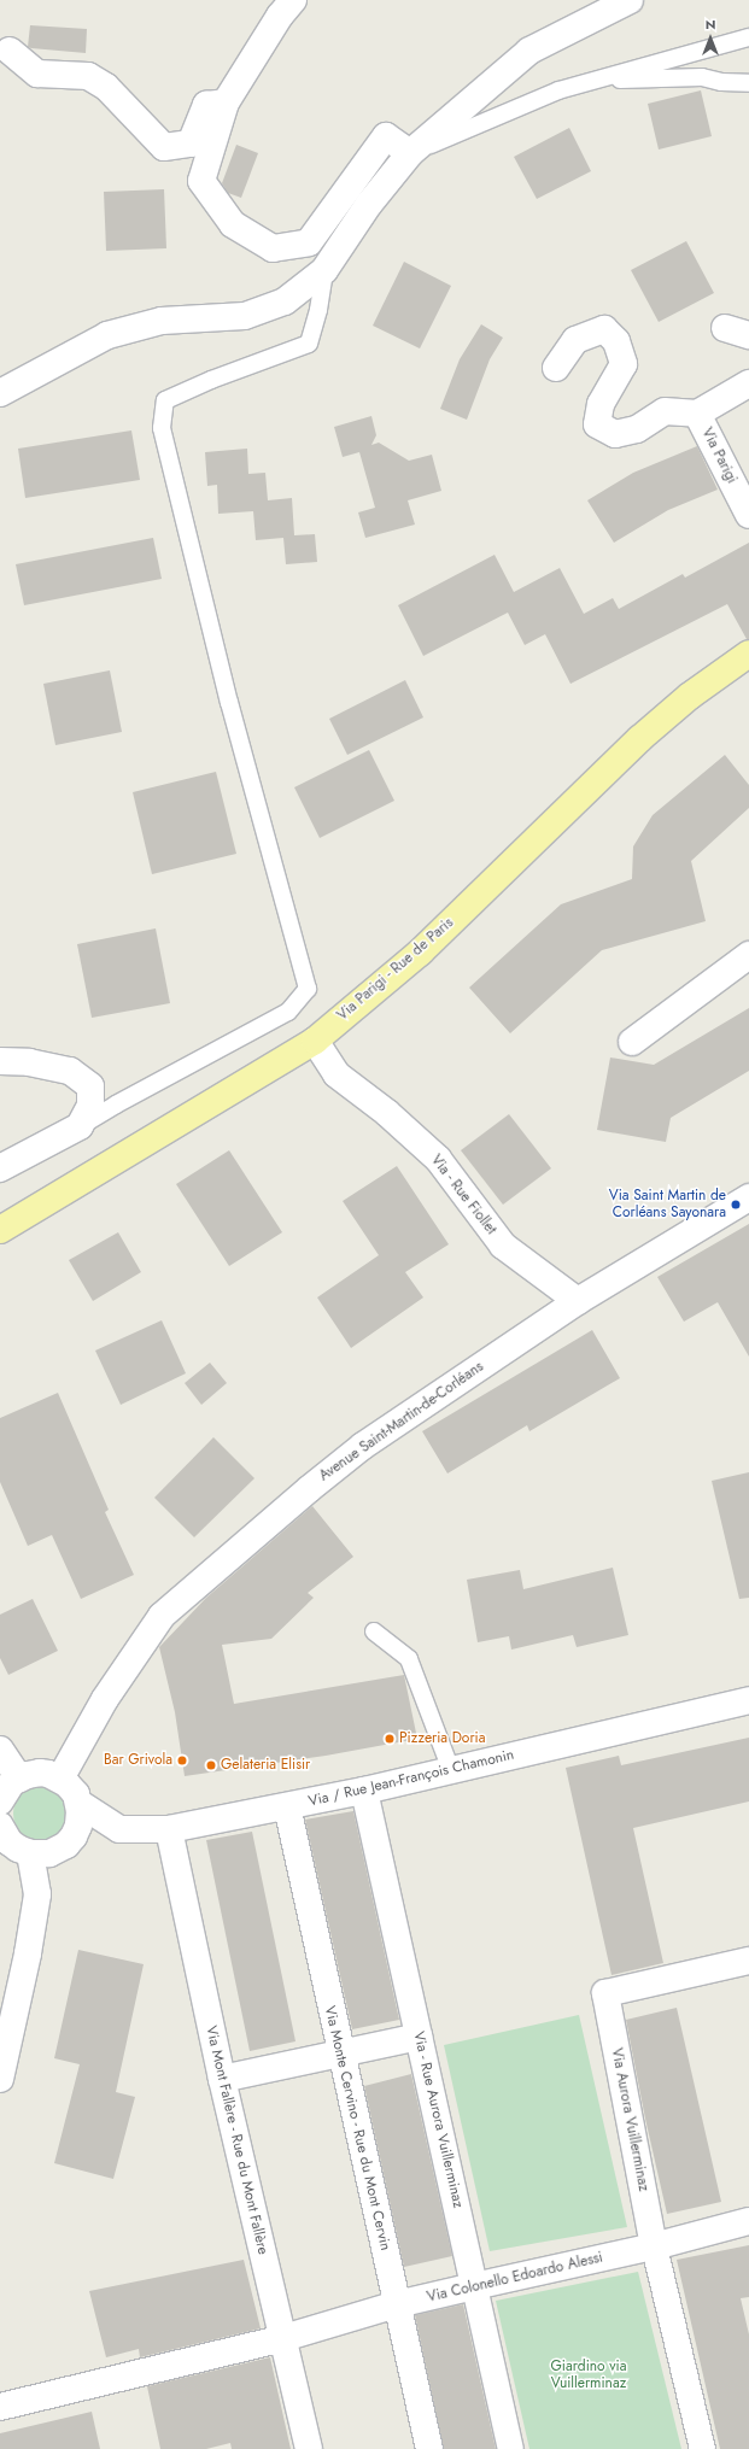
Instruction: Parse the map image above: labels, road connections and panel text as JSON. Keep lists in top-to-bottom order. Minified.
{"streets":{"main road":["Via Parigi - Rue de Paris"],"street":["Via Parigi","Via - Rue Fiollet","Avenue Saint-Martin-de-Corléans","Via / Rue Jean-François Chamonin","Via - Rue Aurora Vuillerminaz","Via Aurora Vuillerminaz","Via Monte Cervino - Rue du Mont Cervin","Via Mont Fallère - Rue du Mont Fallère","Via Colonello Edoardo Alessi"]},"crossings":[["Via Parigi - Rue de Paris","Via - Rue Fiollet"],["Via - Rue Fiollet","Avenue Saint-Martin-de-Corléans"],["Via / Rue Jean-François Chamonin","Via - Rue Aurora Vuillerminaz"],["Via / Rue Jean-François Chamonin","Via Monte Cervino - Rue du Mont Cervin"],["Via / Rue Jean-François Chamonin","Via Mont Fallère - Rue du Mont Fallère"],["Via - Rue Aurora Vuillerminaz","Via Colonello Edoardo Alessi"],["Via Aurora Vuillerminaz","Via Colonello Edoardo Alessi"],["Via Monte Cervino - Rue du Mont Cervin","Via Colonello Edoardo Alessi"],["Via Mont Fallère - Rue du Mont Fallère","Via Colonello Edoardo Alessi"]],"parks":["Giardino via Vuillerminaz"],"places":["Via Saint Martin de Corléans Sayonara","Pizzeria Doria","Bar Grivola","Gelateria Elisir"],"north":"top"}
